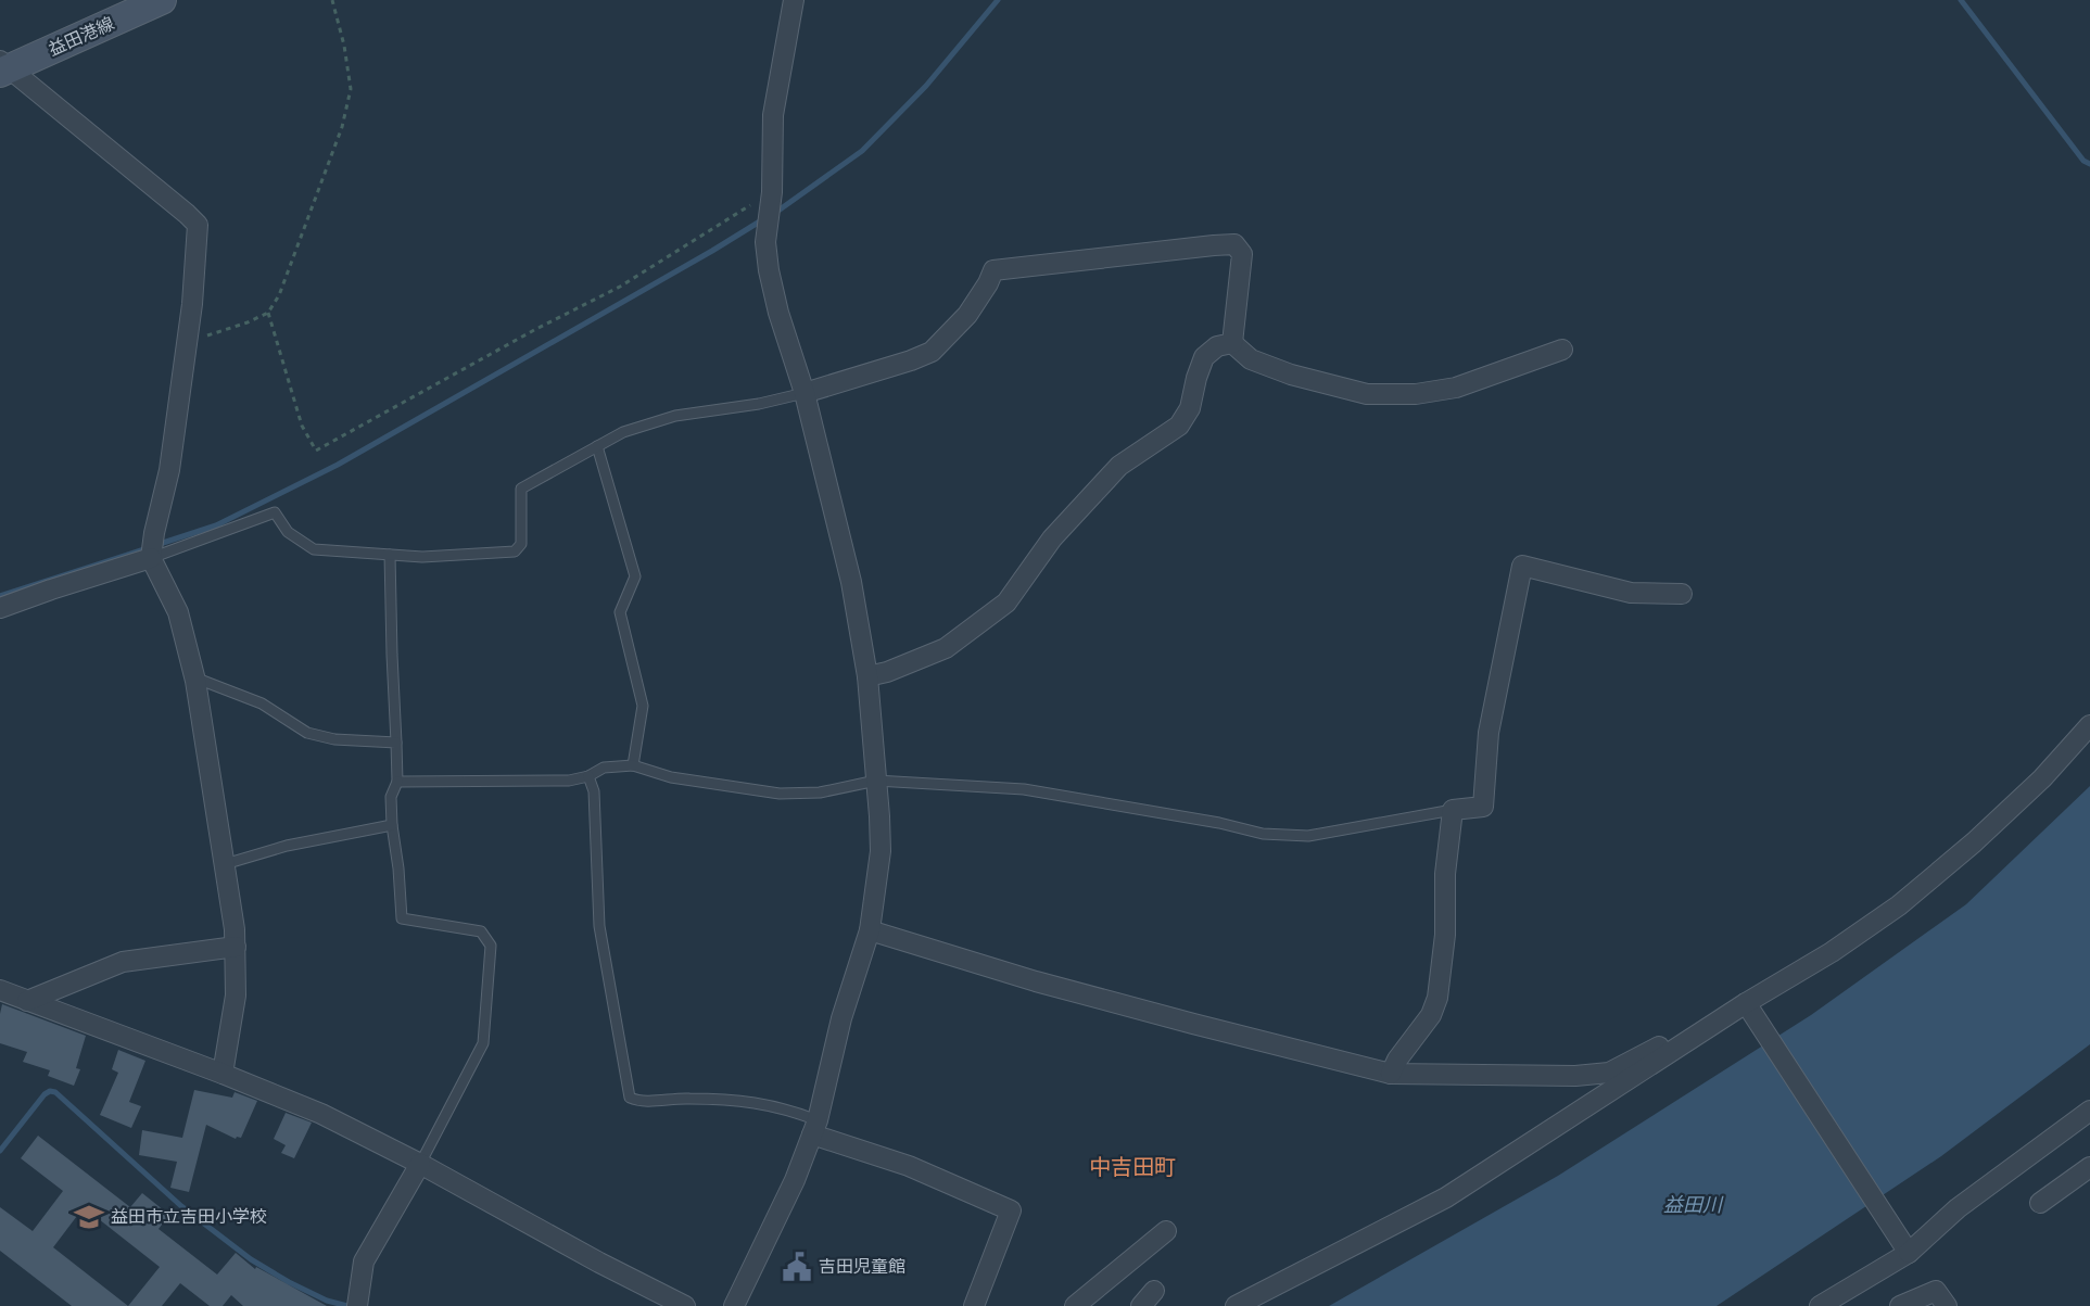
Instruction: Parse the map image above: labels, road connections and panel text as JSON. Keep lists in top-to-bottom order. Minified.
{"streets":{"main road":["益田港線"]},"districts":["中吉田町"],"water":["益田川"],"places":{"school or university":["益田市立吉田小学校"],"public building":["吉田児童館"]}}
